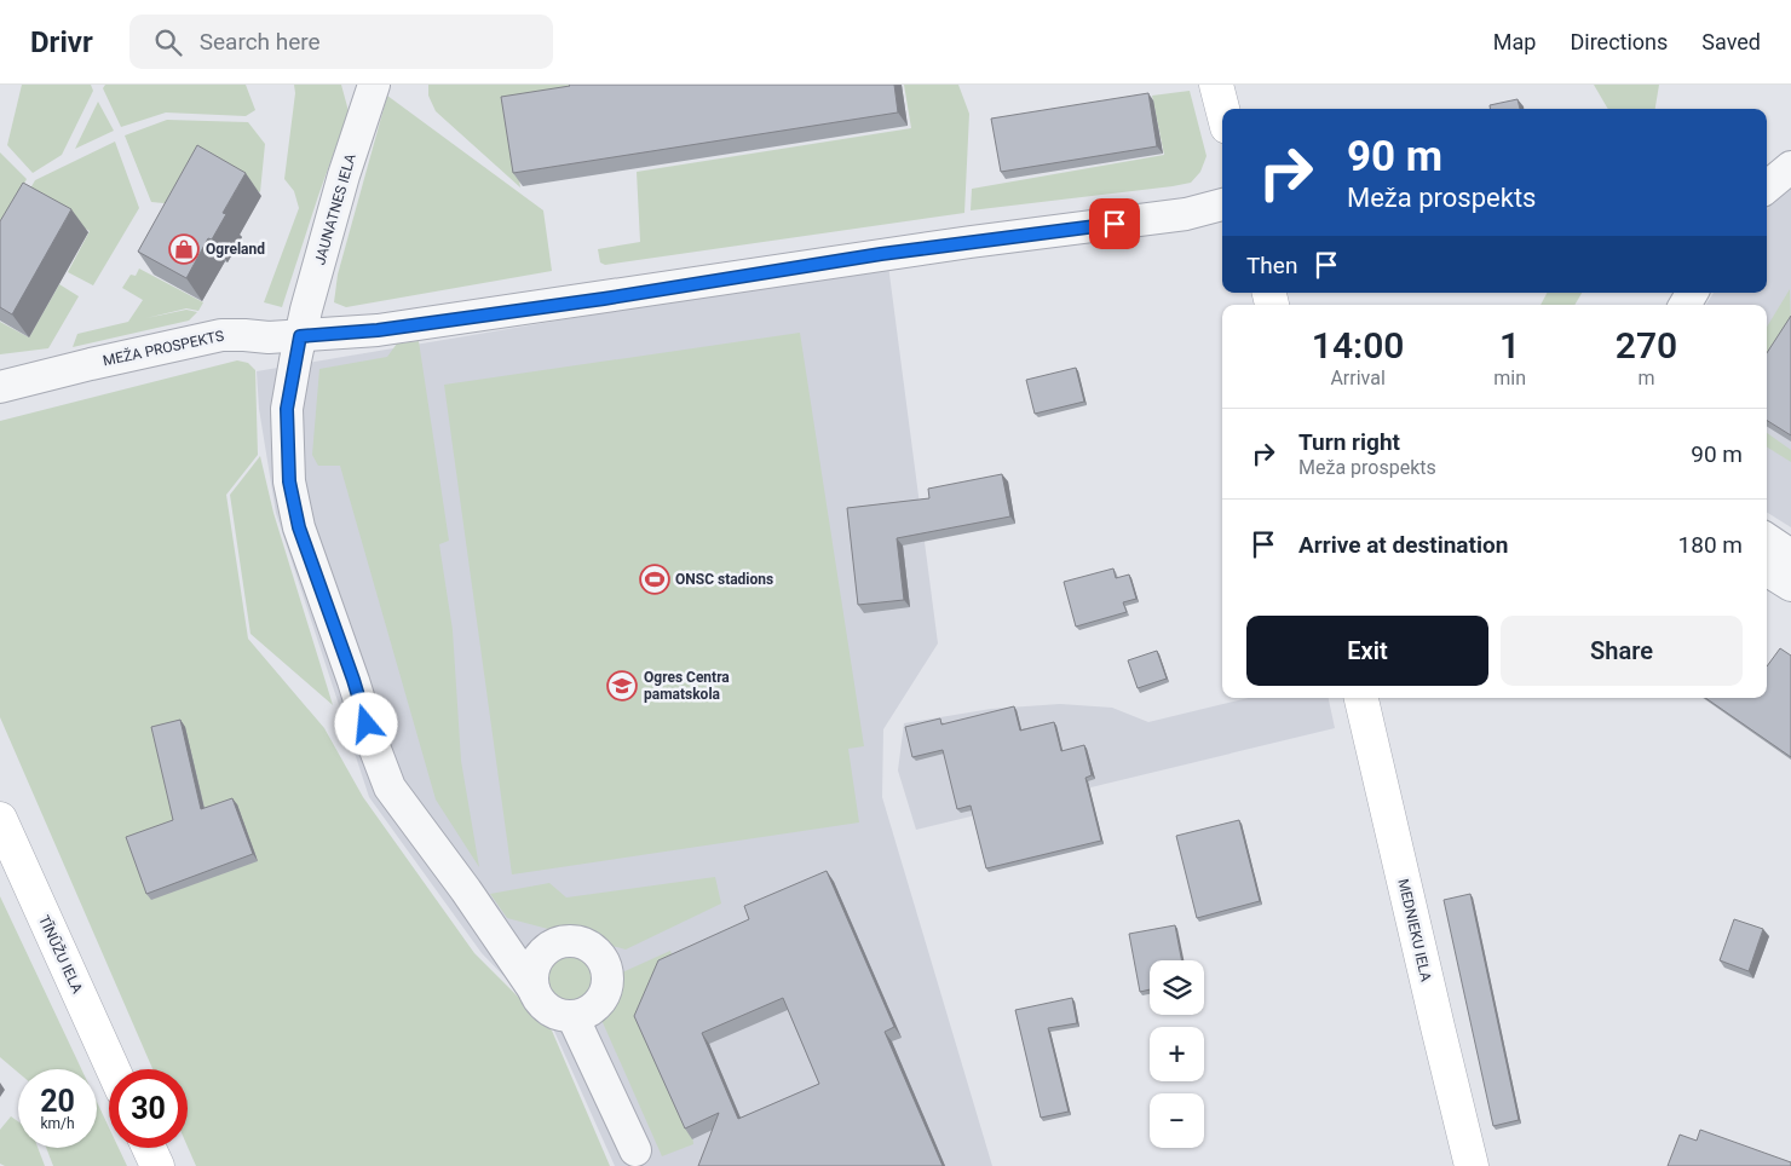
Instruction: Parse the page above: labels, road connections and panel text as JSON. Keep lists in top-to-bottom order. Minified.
{"streets":{"street":["JAUNATNES IELA","MEŽA PROSPEKTS","MEDNIEKU IELA","TĪNŪŽU IELA"]},"crossings":[["JAUNATNES IELA","MEŽA PROSPEKTS"]],"places":{"shop":["Ogreland"],"sports":["ONSC stadions"],"school or university":["Ogres Centra pamatskola"]},"page":{"header":"Drivr","search":"Search here","nav":["Map","Directions","Saved"],"turn":["90 m","Meža prospekts"],"then":"Then","eta":["14:00","Arrival","1","min","270","m"],"list":[{"name":"Turn right","note":"Meža prospekts","value":"90 m"},{"name":"Arrive at destination","value":"180 m"}],"buttons":["Exit","Share"],"map_buttons":["+","−"],"speed":"20 km/h","limit":"30"}}
